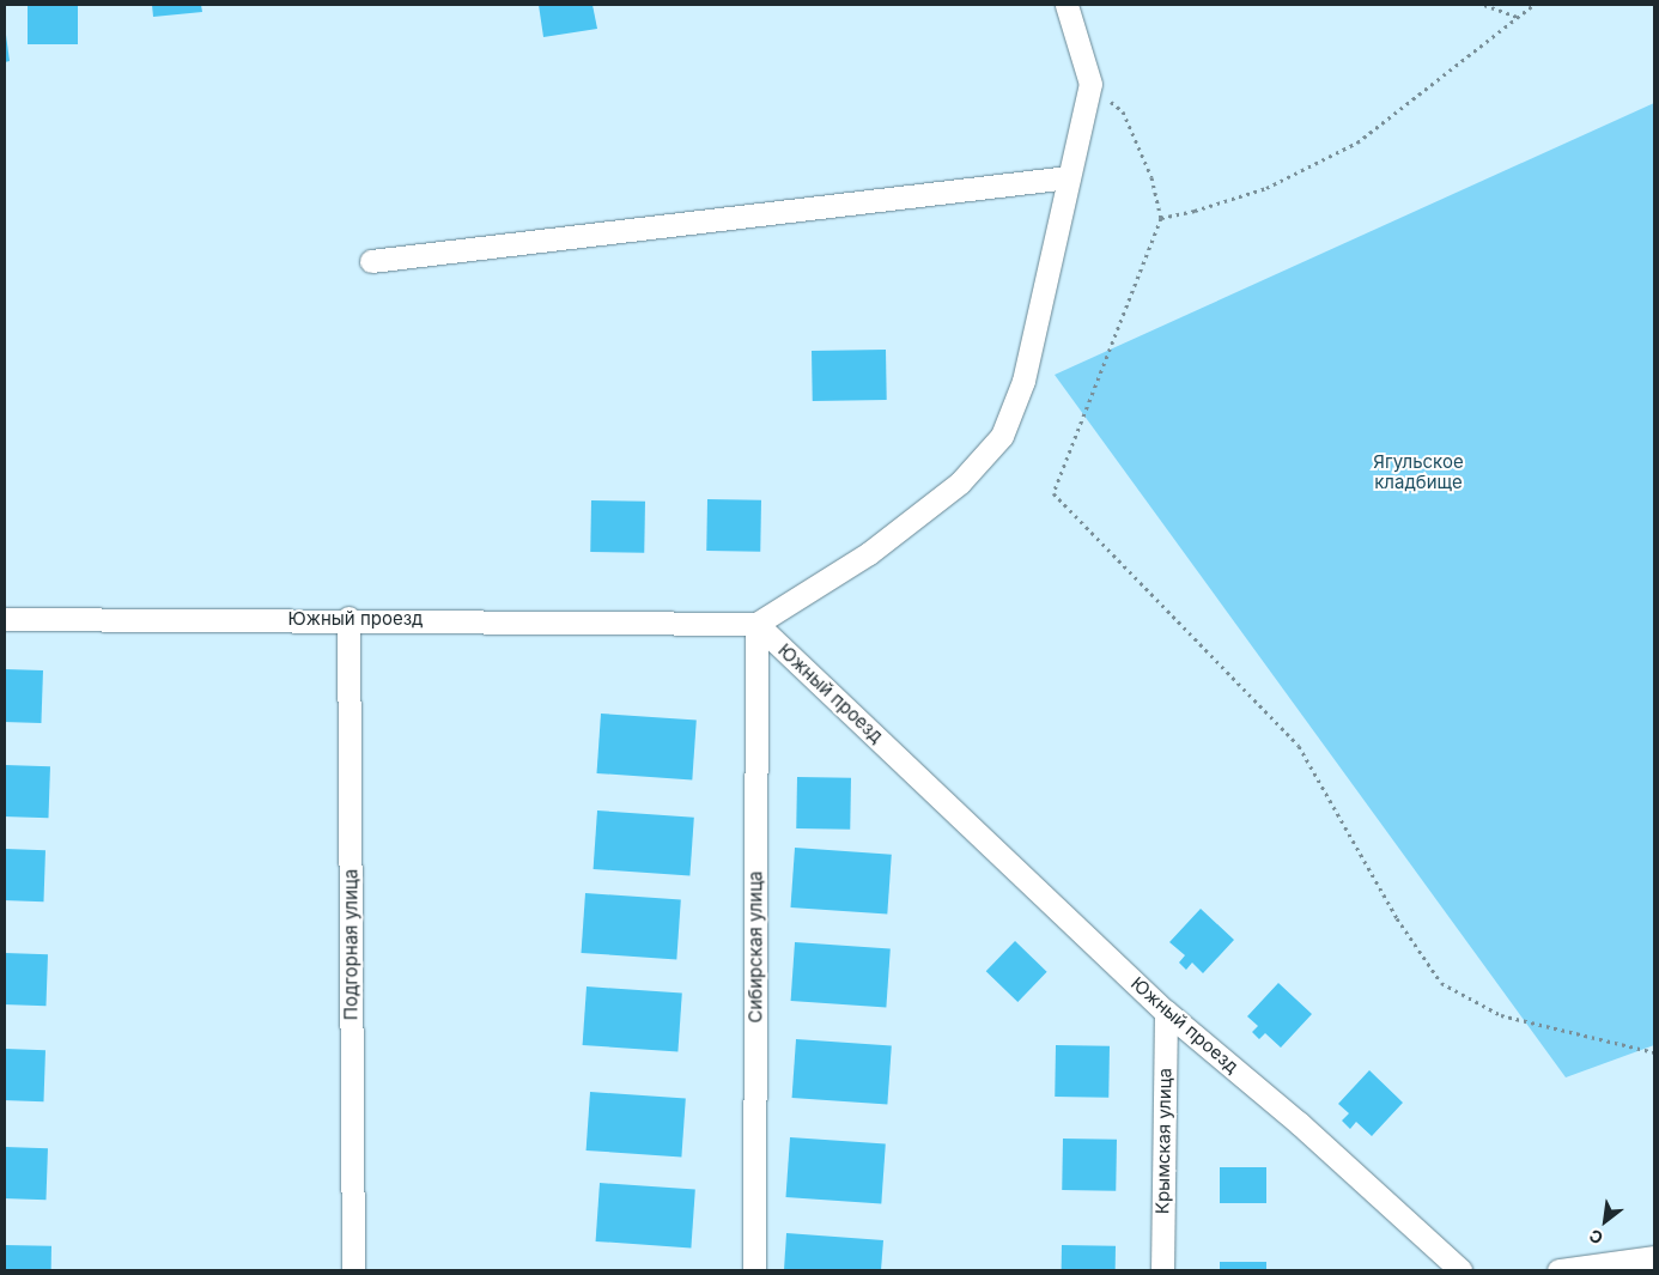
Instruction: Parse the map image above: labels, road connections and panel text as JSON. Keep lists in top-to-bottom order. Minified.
{"streets":{"street":["Южный проезд","Подгорная улица","Сибирская улица","Крымская улица"]},"crossings":[["Южный проезд","Подгорная улица"],["Южный проезд","Сибирская улица"],["Южный проезд","Крымская улица"]],"parks":["Ягульское кладбище"],"north":"bottom left"}
